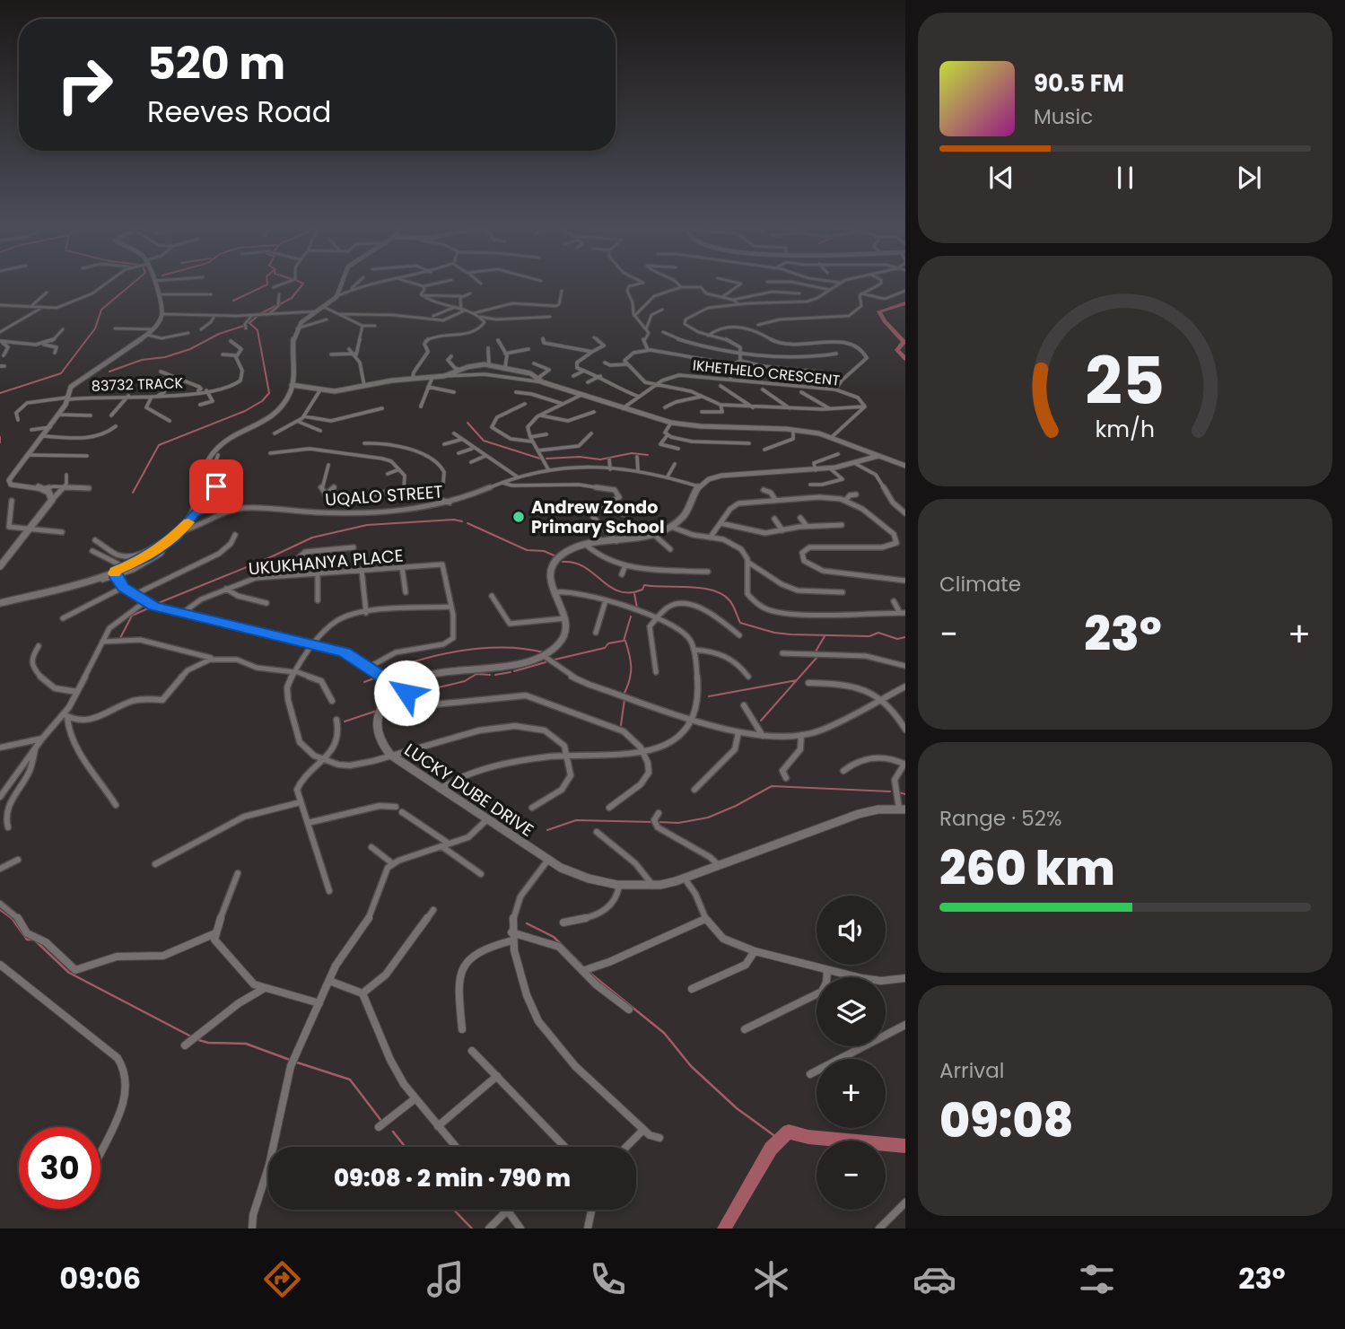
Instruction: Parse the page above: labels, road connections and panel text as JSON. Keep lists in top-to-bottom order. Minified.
{"streets":{"street":["IKHETHELO CRESCENT","83732 TRACK","UQALO STREET","UKUKHANYA PLACE","LUCKY DUBE DRIVE"]},"places":["Andrew Zondo Primary School"],"page":{"turn":["520 m","Reeves Road"],"song":["90.5 FM","Music"],"tile":["Climate",["Range · 52%","260 km"],["Arrival","09:08"]],"heat":["−","23°","+"],"map_buttons":["+","−"],"limit":"30","trip":"09:08 · 2 min · 790 m","tabs":["09:06","23°"],"gauge":["25","km/h"]}}
